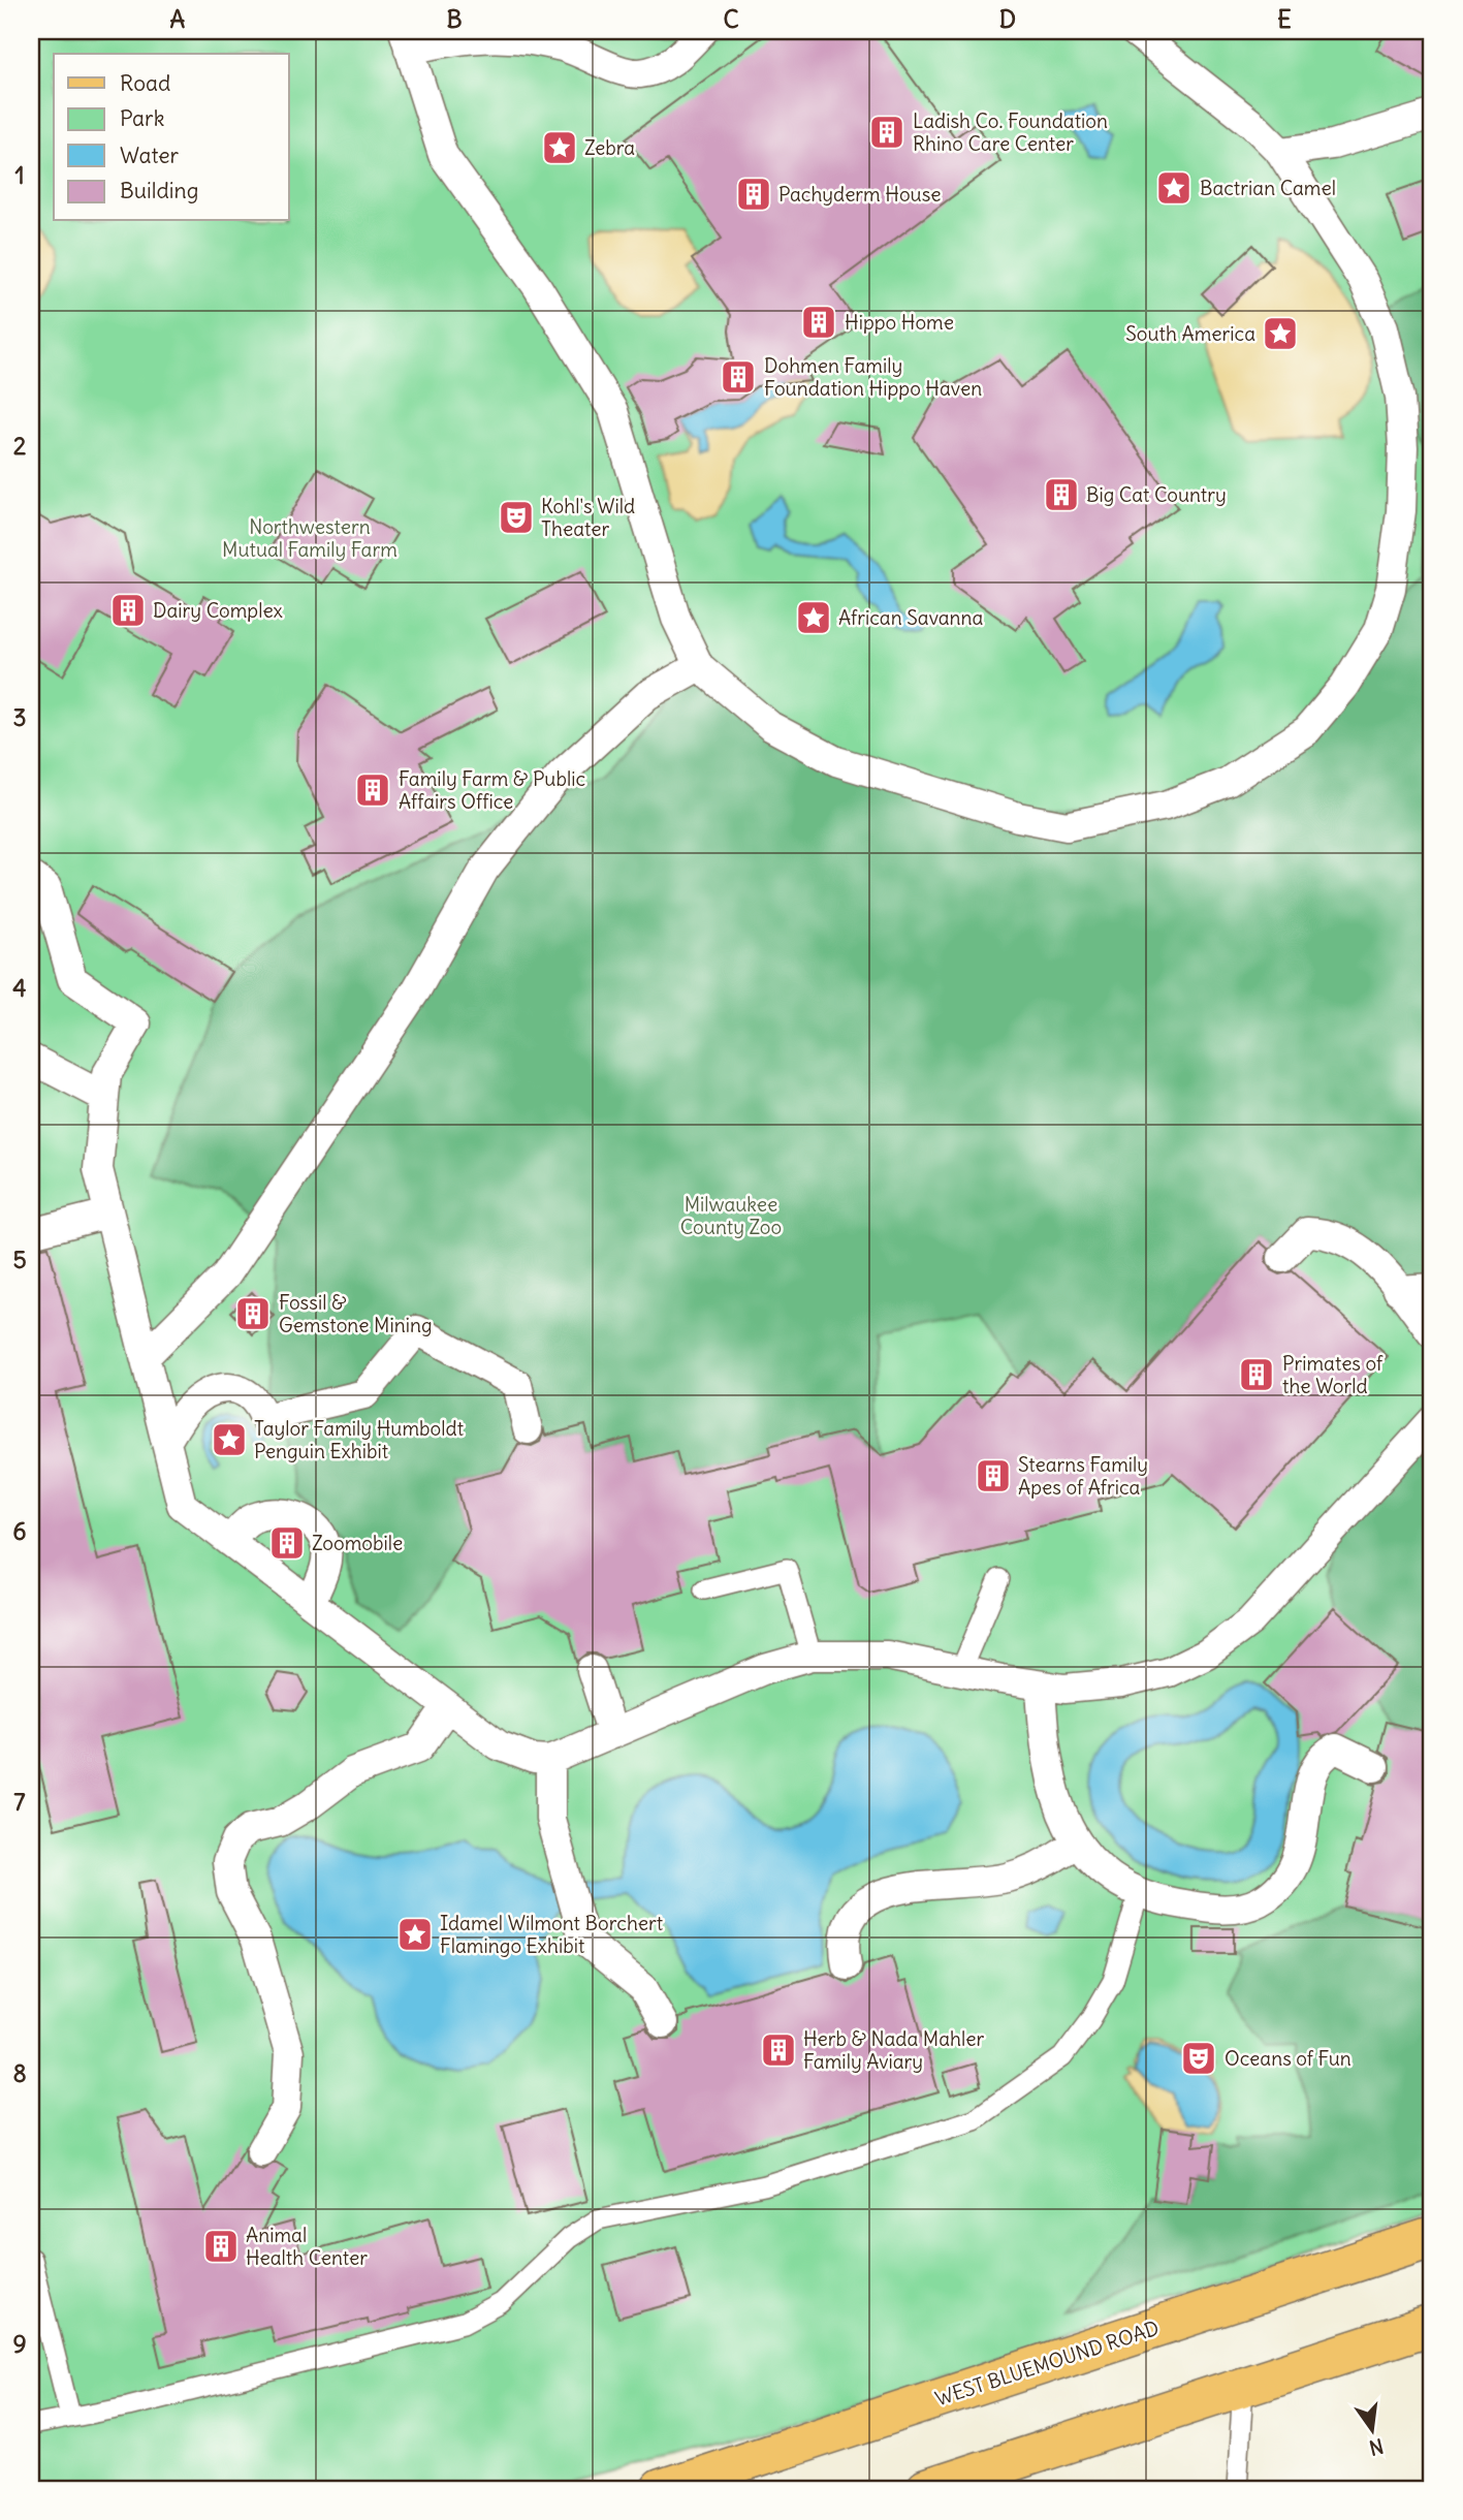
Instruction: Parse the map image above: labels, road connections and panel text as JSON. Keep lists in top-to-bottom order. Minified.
{"streets":{"main road":["WEST BLUEMOUND ROAD"]},"parks":["Northwestern Mutual Family Farm","Milwaukee County Zoo"],"places":{"building":["Ladish Co. Foundation Rhino Care Center","Pachyderm House","Hippo Home","Dohmen Family Foundation Hippo Haven","Big Cat Country","Dairy Complex","Family Farm & Public Affairs Office","Fossil & Gemstone Mining","Primates of the World","Stearns Family Apes of Africa","Zoomobile","Herb & Nada Mahler Family Aviary","Animal Health Center"],"place":["Zebra","Bactrian Camel","South America","African Savanna","Taylor Family Humboldt Penguin Exhibit","Idamel Wilmont Borchert Flamingo Exhibit"],"theatre":["Kohl's Wild Theater","Oceans of Fun"]},"legend":["Road","Park","Water","Building"],"north":"bottom","grid":{"columns":["A","B","C","D","E"],"rows":["1","2","3","4","5","6","7","8","9"]}}
